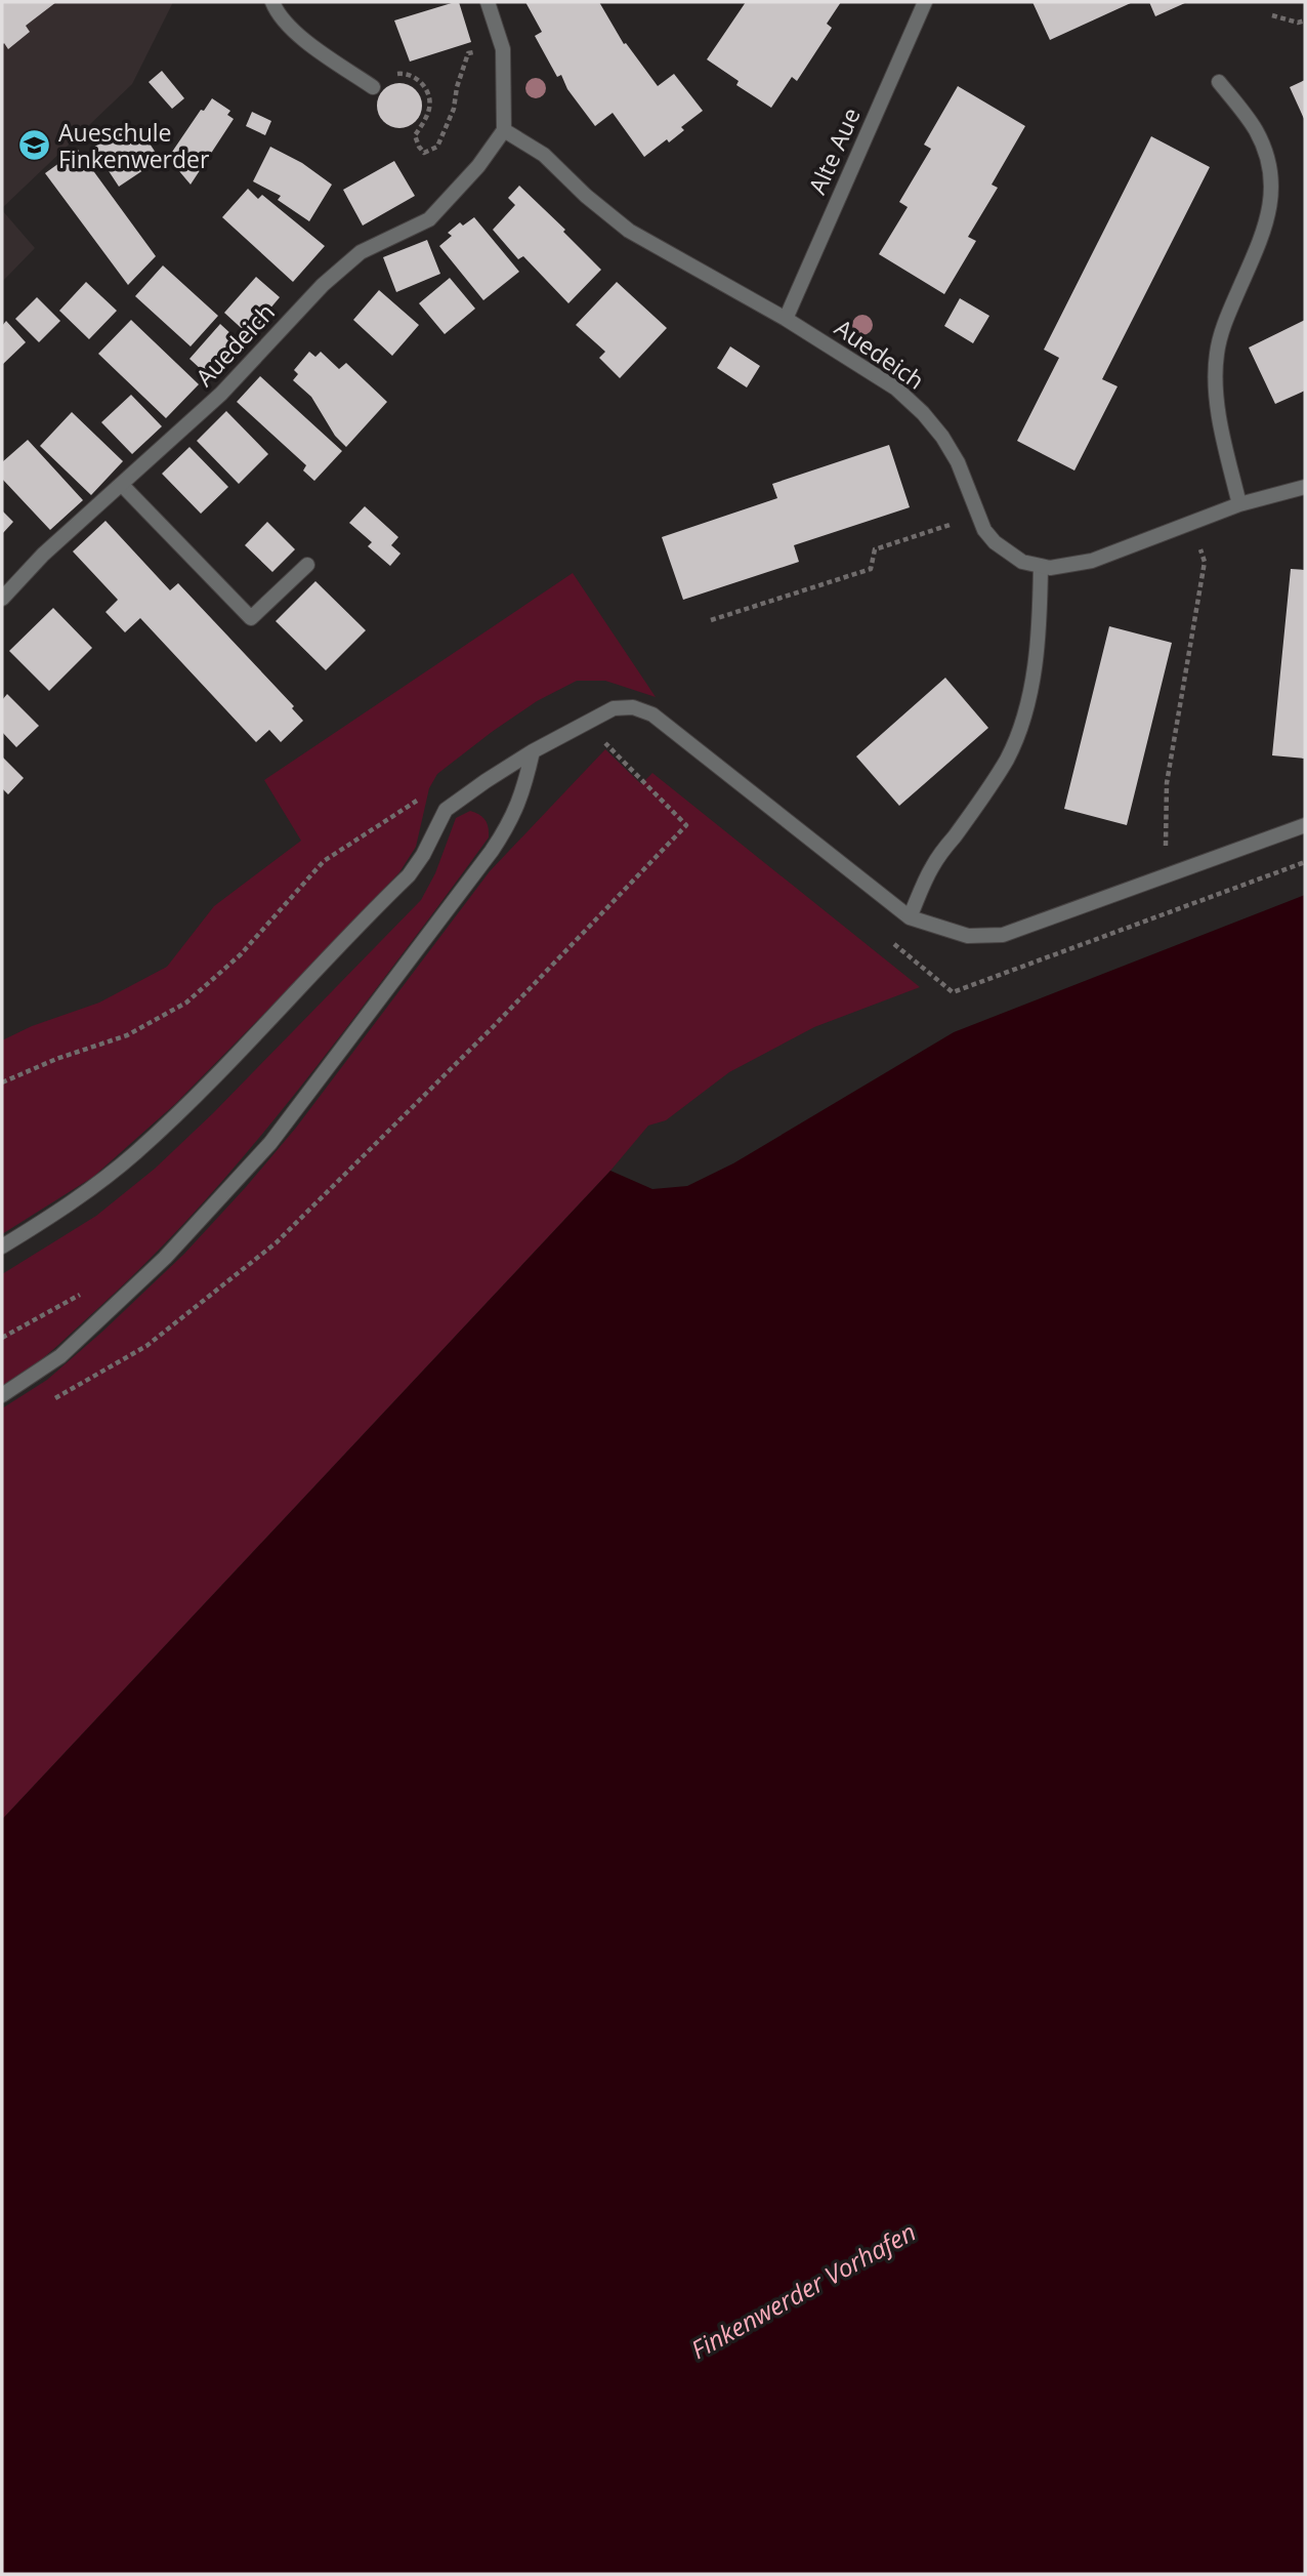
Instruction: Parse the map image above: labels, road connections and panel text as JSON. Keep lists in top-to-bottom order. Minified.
{"streets":{"street":["Alte Aue","Auedeich"]},"crossings":[["Alte Aue","Auedeich"]],"water":["Finkenwerder Vorhafen"],"places":{"school or university":["Aueschule Finkenwerder"]}}
